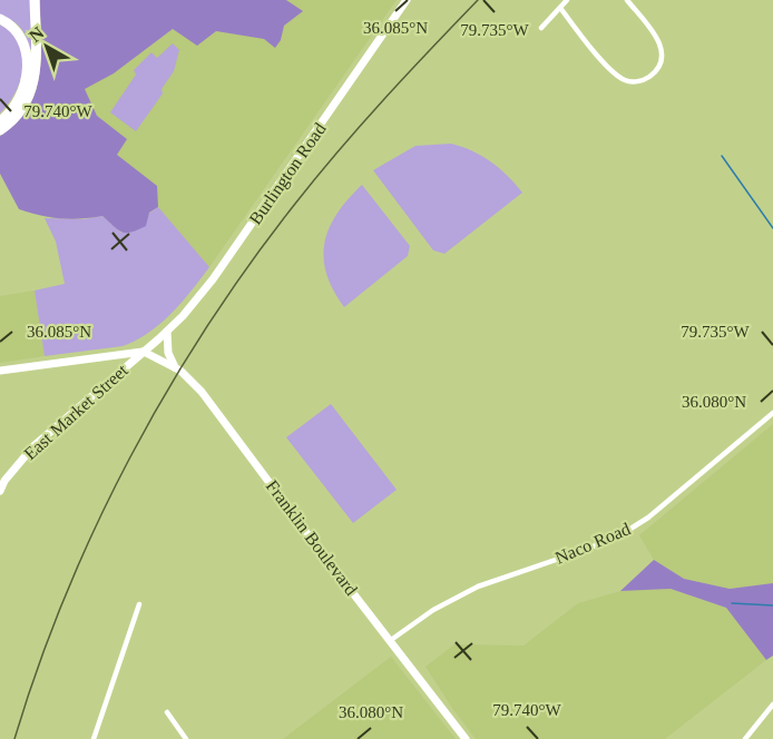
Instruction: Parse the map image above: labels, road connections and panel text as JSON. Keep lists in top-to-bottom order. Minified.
{"streets":{"main road":["Burlington Road","East Market Street","Franklin Boulevard"],"street":["Naco Road"]},"crossings":[["Burlington Road","East Market Street"],["East Market Street","Franklin Boulevard"],["Franklin Boulevard","Naco Road"]],"north":"top left","coordinates":["36.085°N","79.735°W","79.740°W","36.080°N"]}
